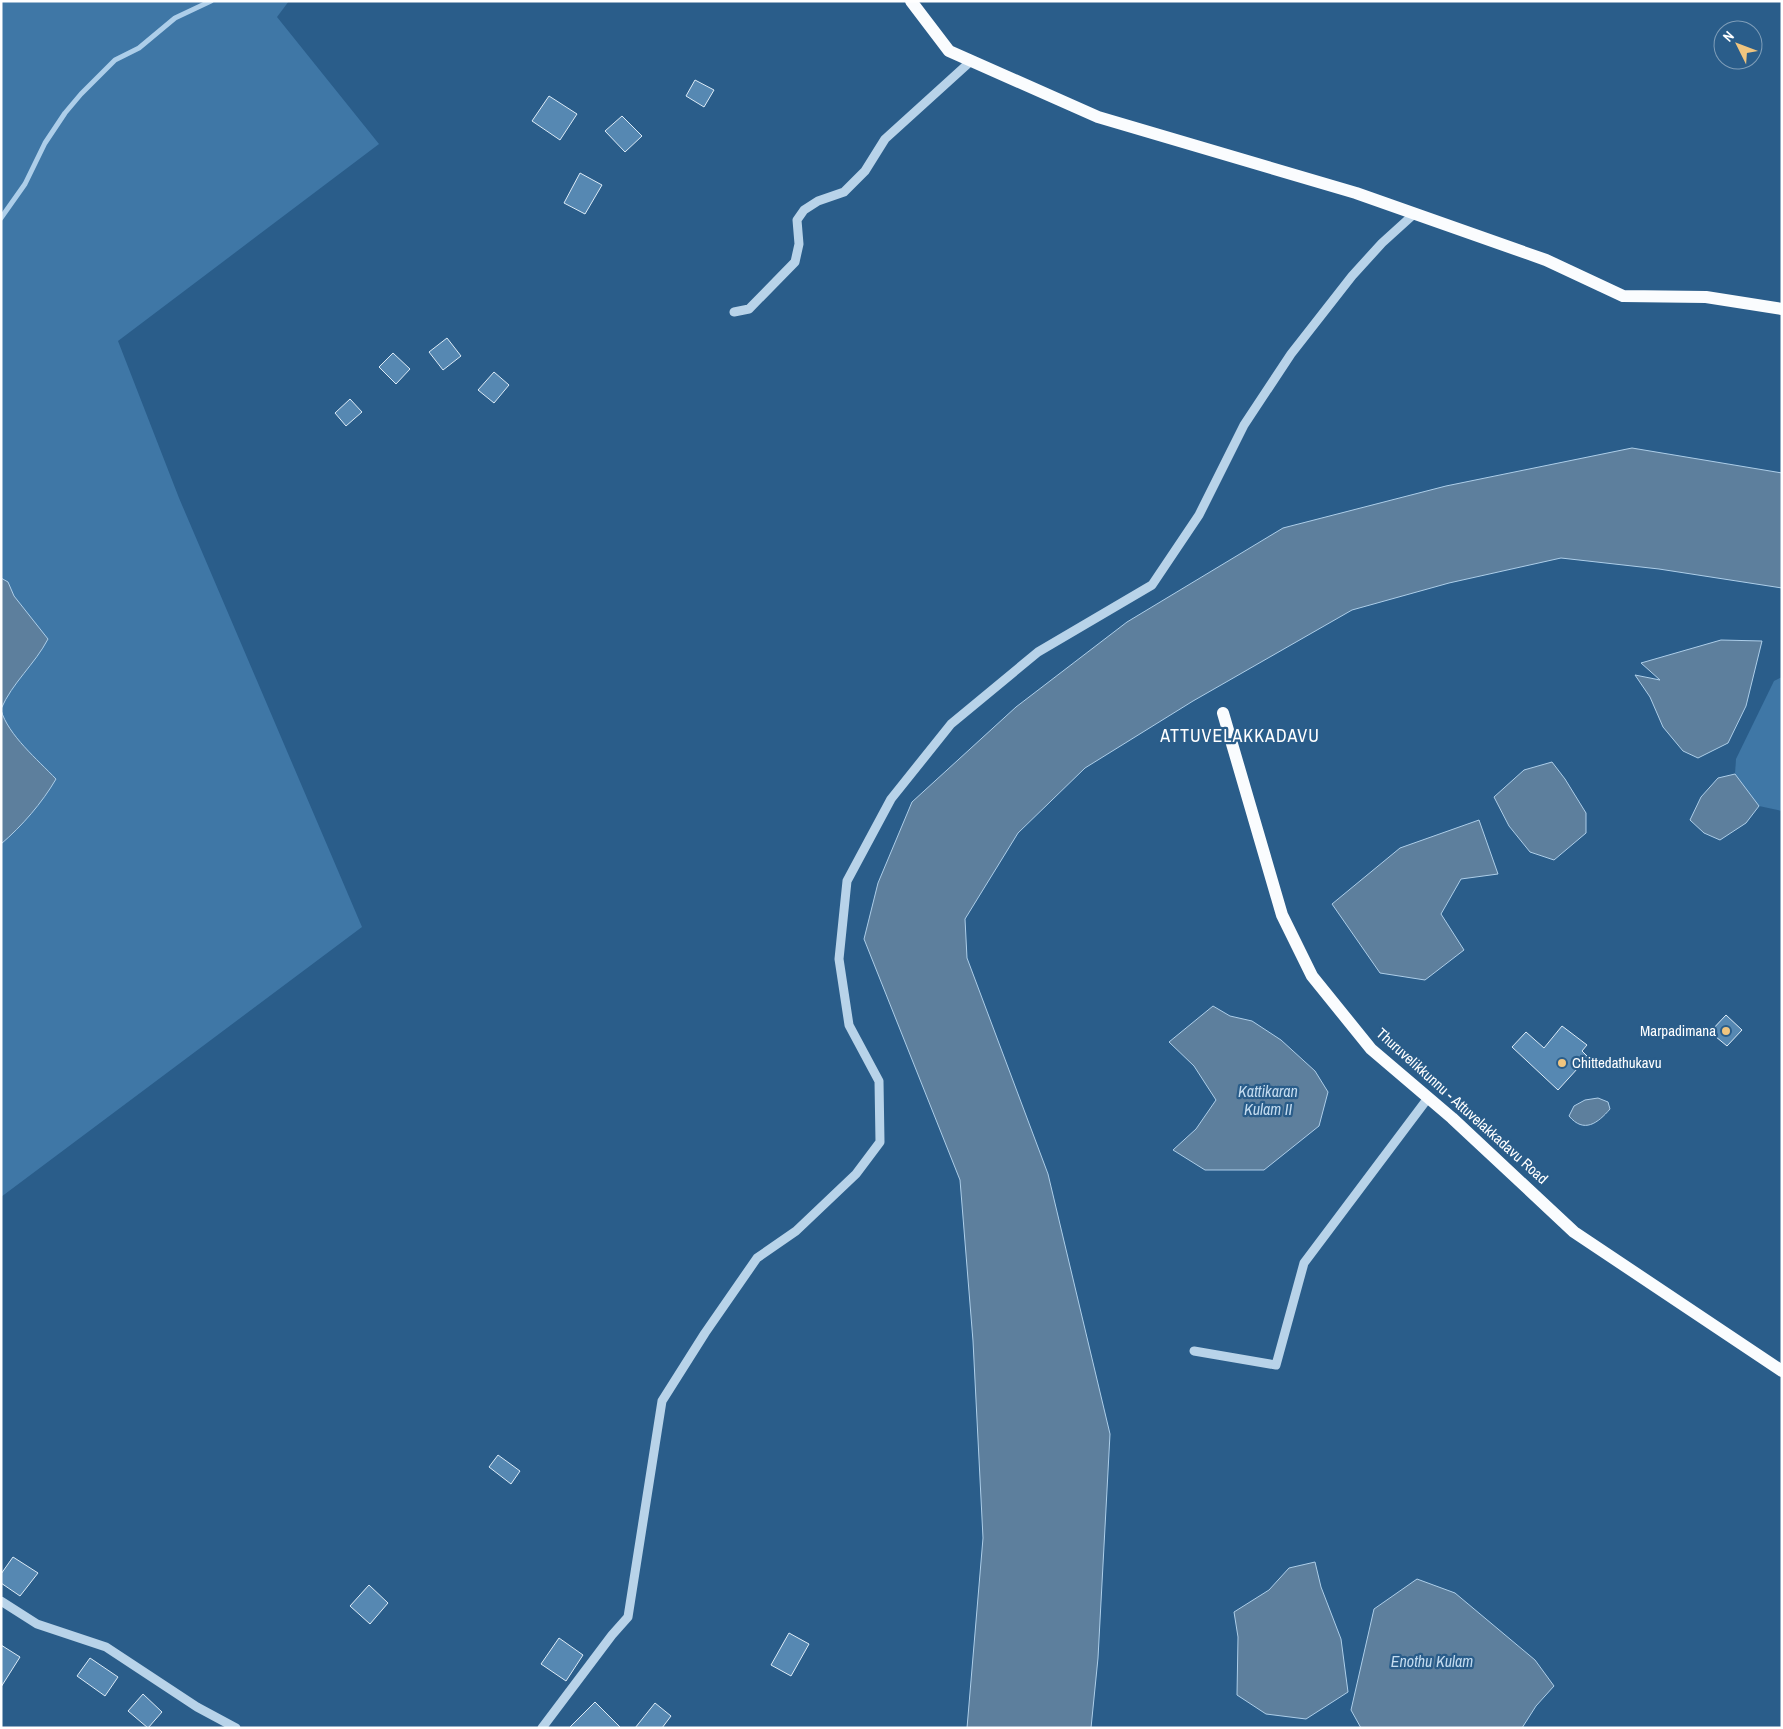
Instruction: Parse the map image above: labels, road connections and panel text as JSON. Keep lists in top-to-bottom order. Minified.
{"streets":{"main road":["Thuruvelikkunnu - Attuvelakkadavu Road"]},"districts":["ATTUVELAKKADAVU"],"water":["Kattikaran Kulam II","Enothu Kulam"],"places":["Marpadimana","Chittedathukavu"],"north":"top left"}
